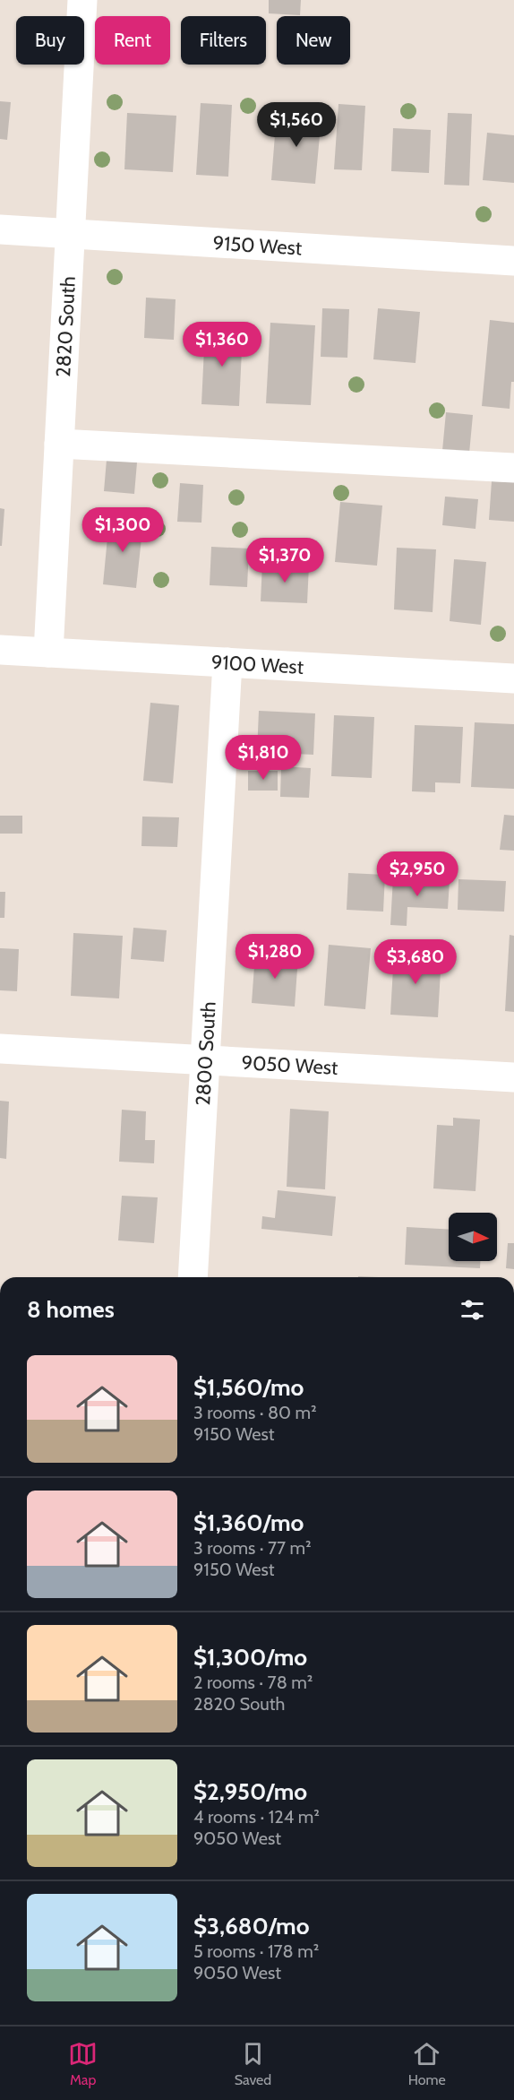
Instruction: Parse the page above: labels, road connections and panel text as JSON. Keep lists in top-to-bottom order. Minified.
{"streets":{"street":["9150 West","2820 South","9100 West","2800 South","9050 West"]},"crossings":[["9150 West","2820 South"],["2820 South","9100 West"],["9100 West","2800 South"],["2800 South","9050 West"]],"north":"right","page":{"chip":["Buy","Rent","Filters","New"],"price":["$1,560","$1,360","$1,300","$1,370","$1,810","$2,950","$1,280","$3,680"],"heading":"8 homes","list":[{"name":"$1,560/mo","note":"3 rooms · 80 m² · 9150 West"},{"name":"$1,360/mo","note":"3 rooms · 77 m² · 9150 West"},{"name":"$1,300/mo","note":"2 rooms · 78 m² · 2820 South"},{"name":"$2,950/mo","note":"4 rooms · 124 m² · 9050 West"},{"name":"$3,680/mo","note":"5 rooms · 178 m² · 9050 West"}],"tabs":["Map","Saved","Home"]}}
